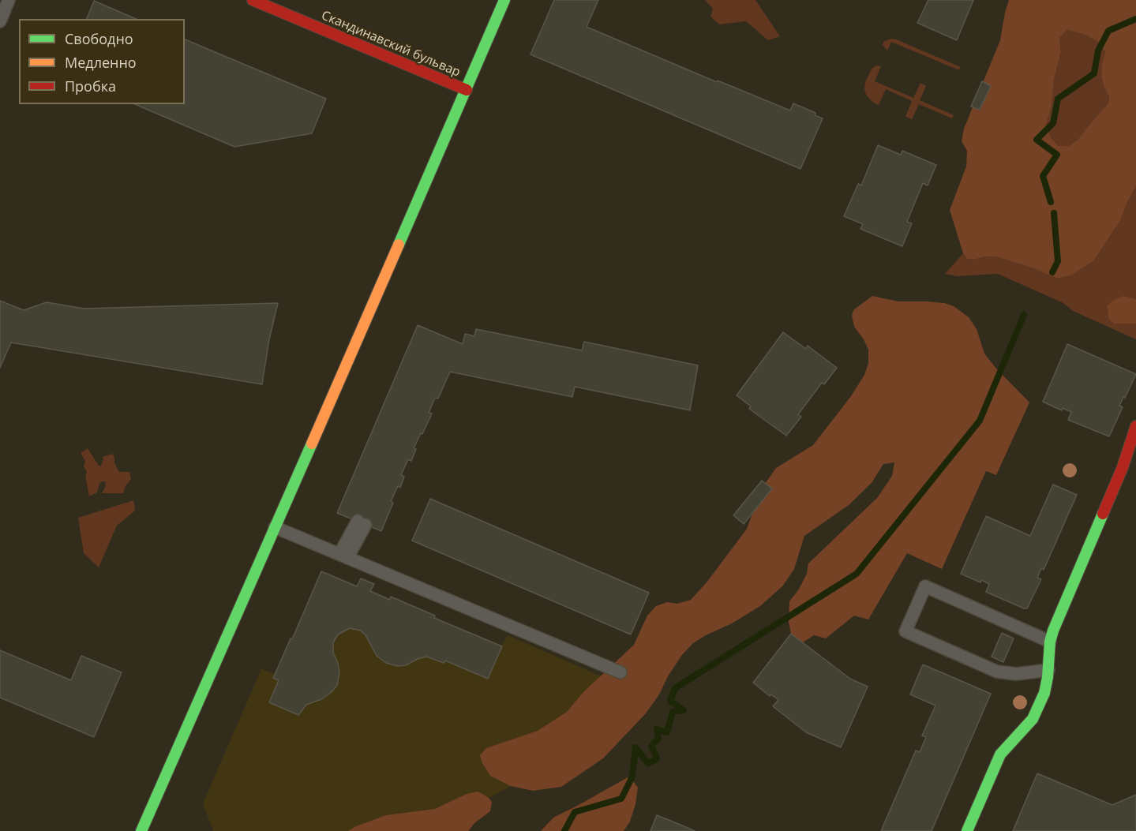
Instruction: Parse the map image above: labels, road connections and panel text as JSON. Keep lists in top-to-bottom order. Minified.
{"streets":{"street":["Скандинавский бульвар"]},"legend":["Свободно","Медленно","Пробка"]}
